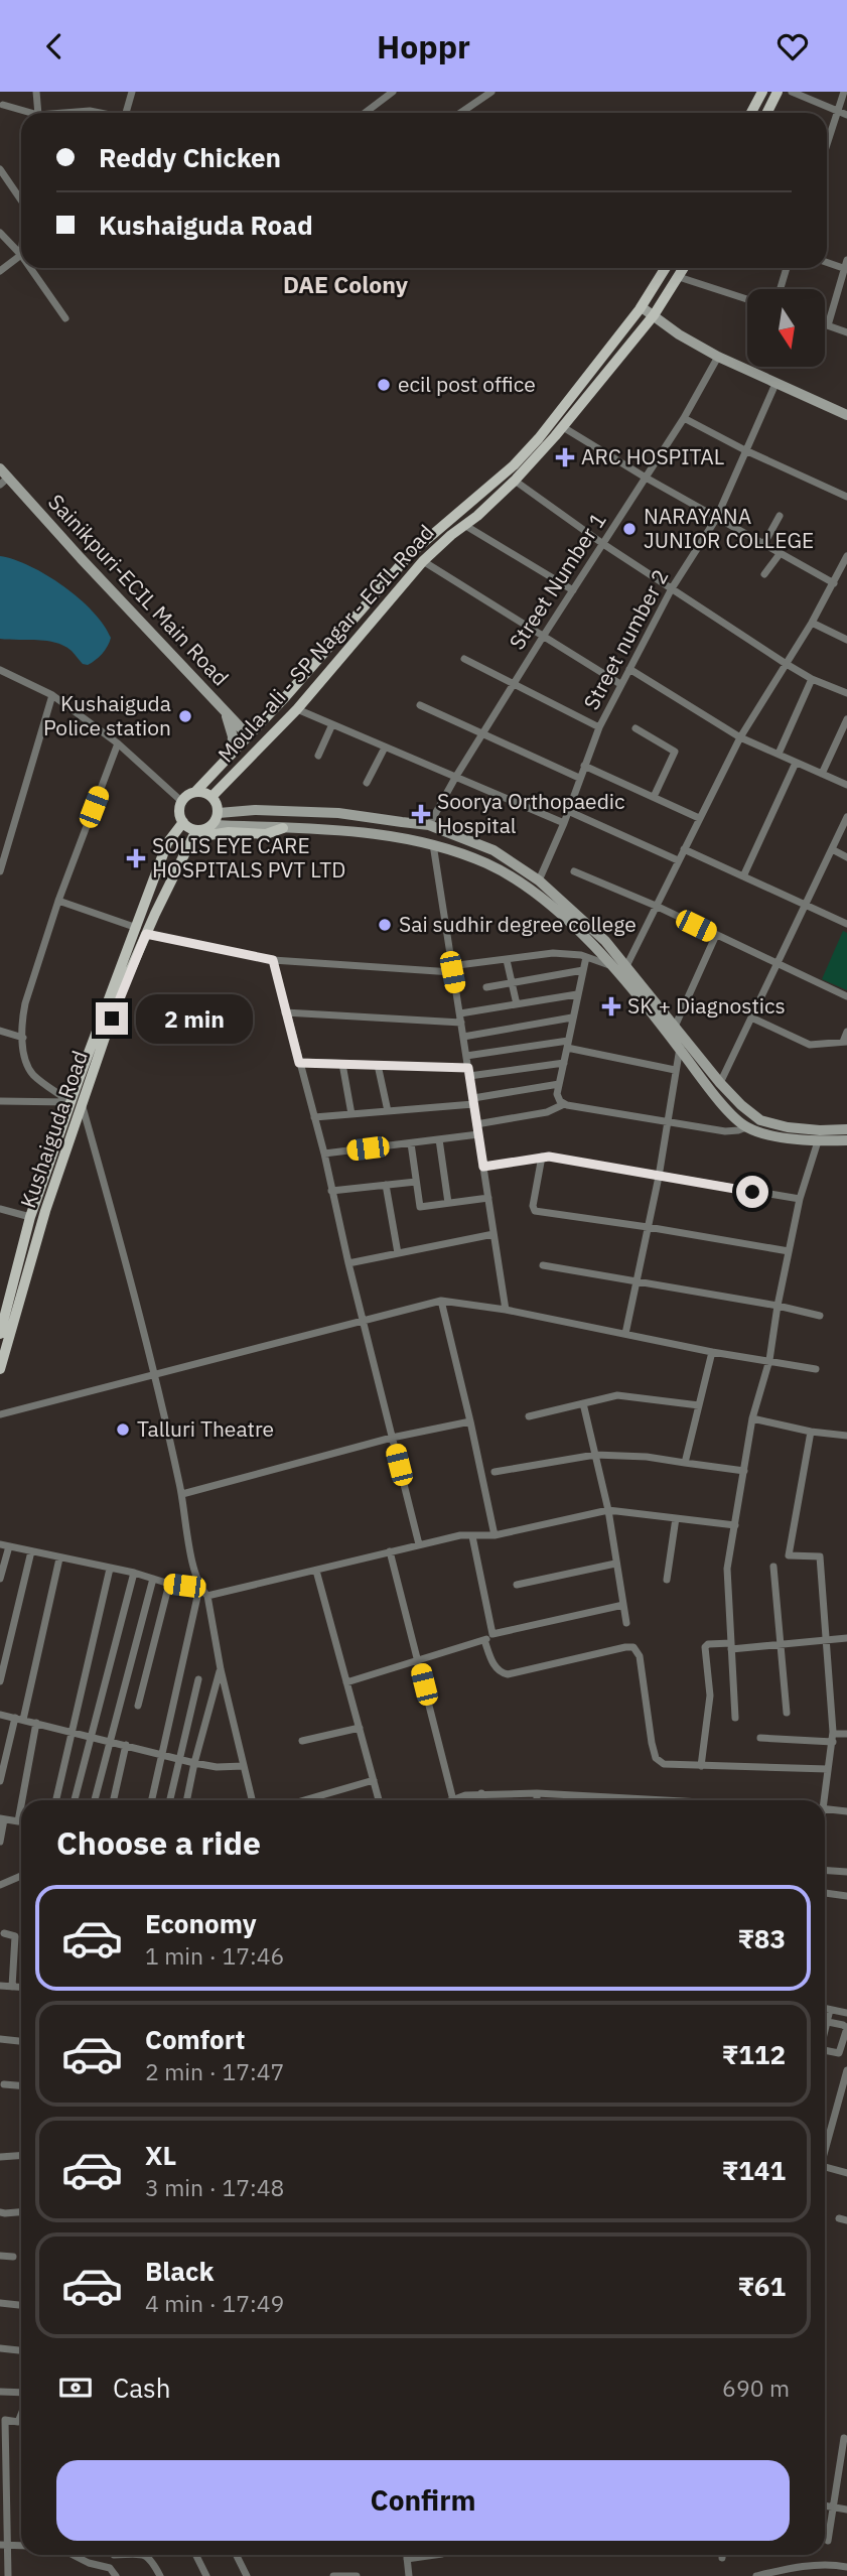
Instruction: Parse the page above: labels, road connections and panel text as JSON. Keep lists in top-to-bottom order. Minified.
{"streets":{"main road":["Sainikpuri-ECIL Main Road","Moula-ali - SP Nagar - ECIL Road","Kushaiguda Road"],"street":["Street Number 1","Street number 2"]},"crossings":[["Sainikpuri-ECIL Main Road","Moula-ali - SP Nagar - ECIL Road"],["Moula-ali - SP Nagar - ECIL Road","Kushaiguda Road"]],"districts":["DAE Colony"],"places":{"other":["ecil post office","NARAYANA JUNIOR COLLEGE","Kushaiguda Police station","Sai sudhir degree college","Talluri Theatre"],"health":["ARC HOSPITAL","Soorya Orthopaedic Hospital","SOLIS EYE CARE HOSPITALS PVT LTD","SK + Diagnostics"]},"north":"bottom","page":{"header":"Hoppr","banner":["Reddy Chicken","Kushaiguda Road"],"bubble":"2 min","heading":"Choose a ride","list":[{"name":"Economy","note":"1 min · 17:46","value":"₹83"},{"name":"Comfort","note":"2 min · 17:47","value":"₹112"},{"name":"XL","note":"3 min · 17:48","value":"₹141"},{"name":"Black","note":"4 min · 17:49","value":"₹61"}],"pay":["Cash","690 m"],"buttons":"Confirm"}}
